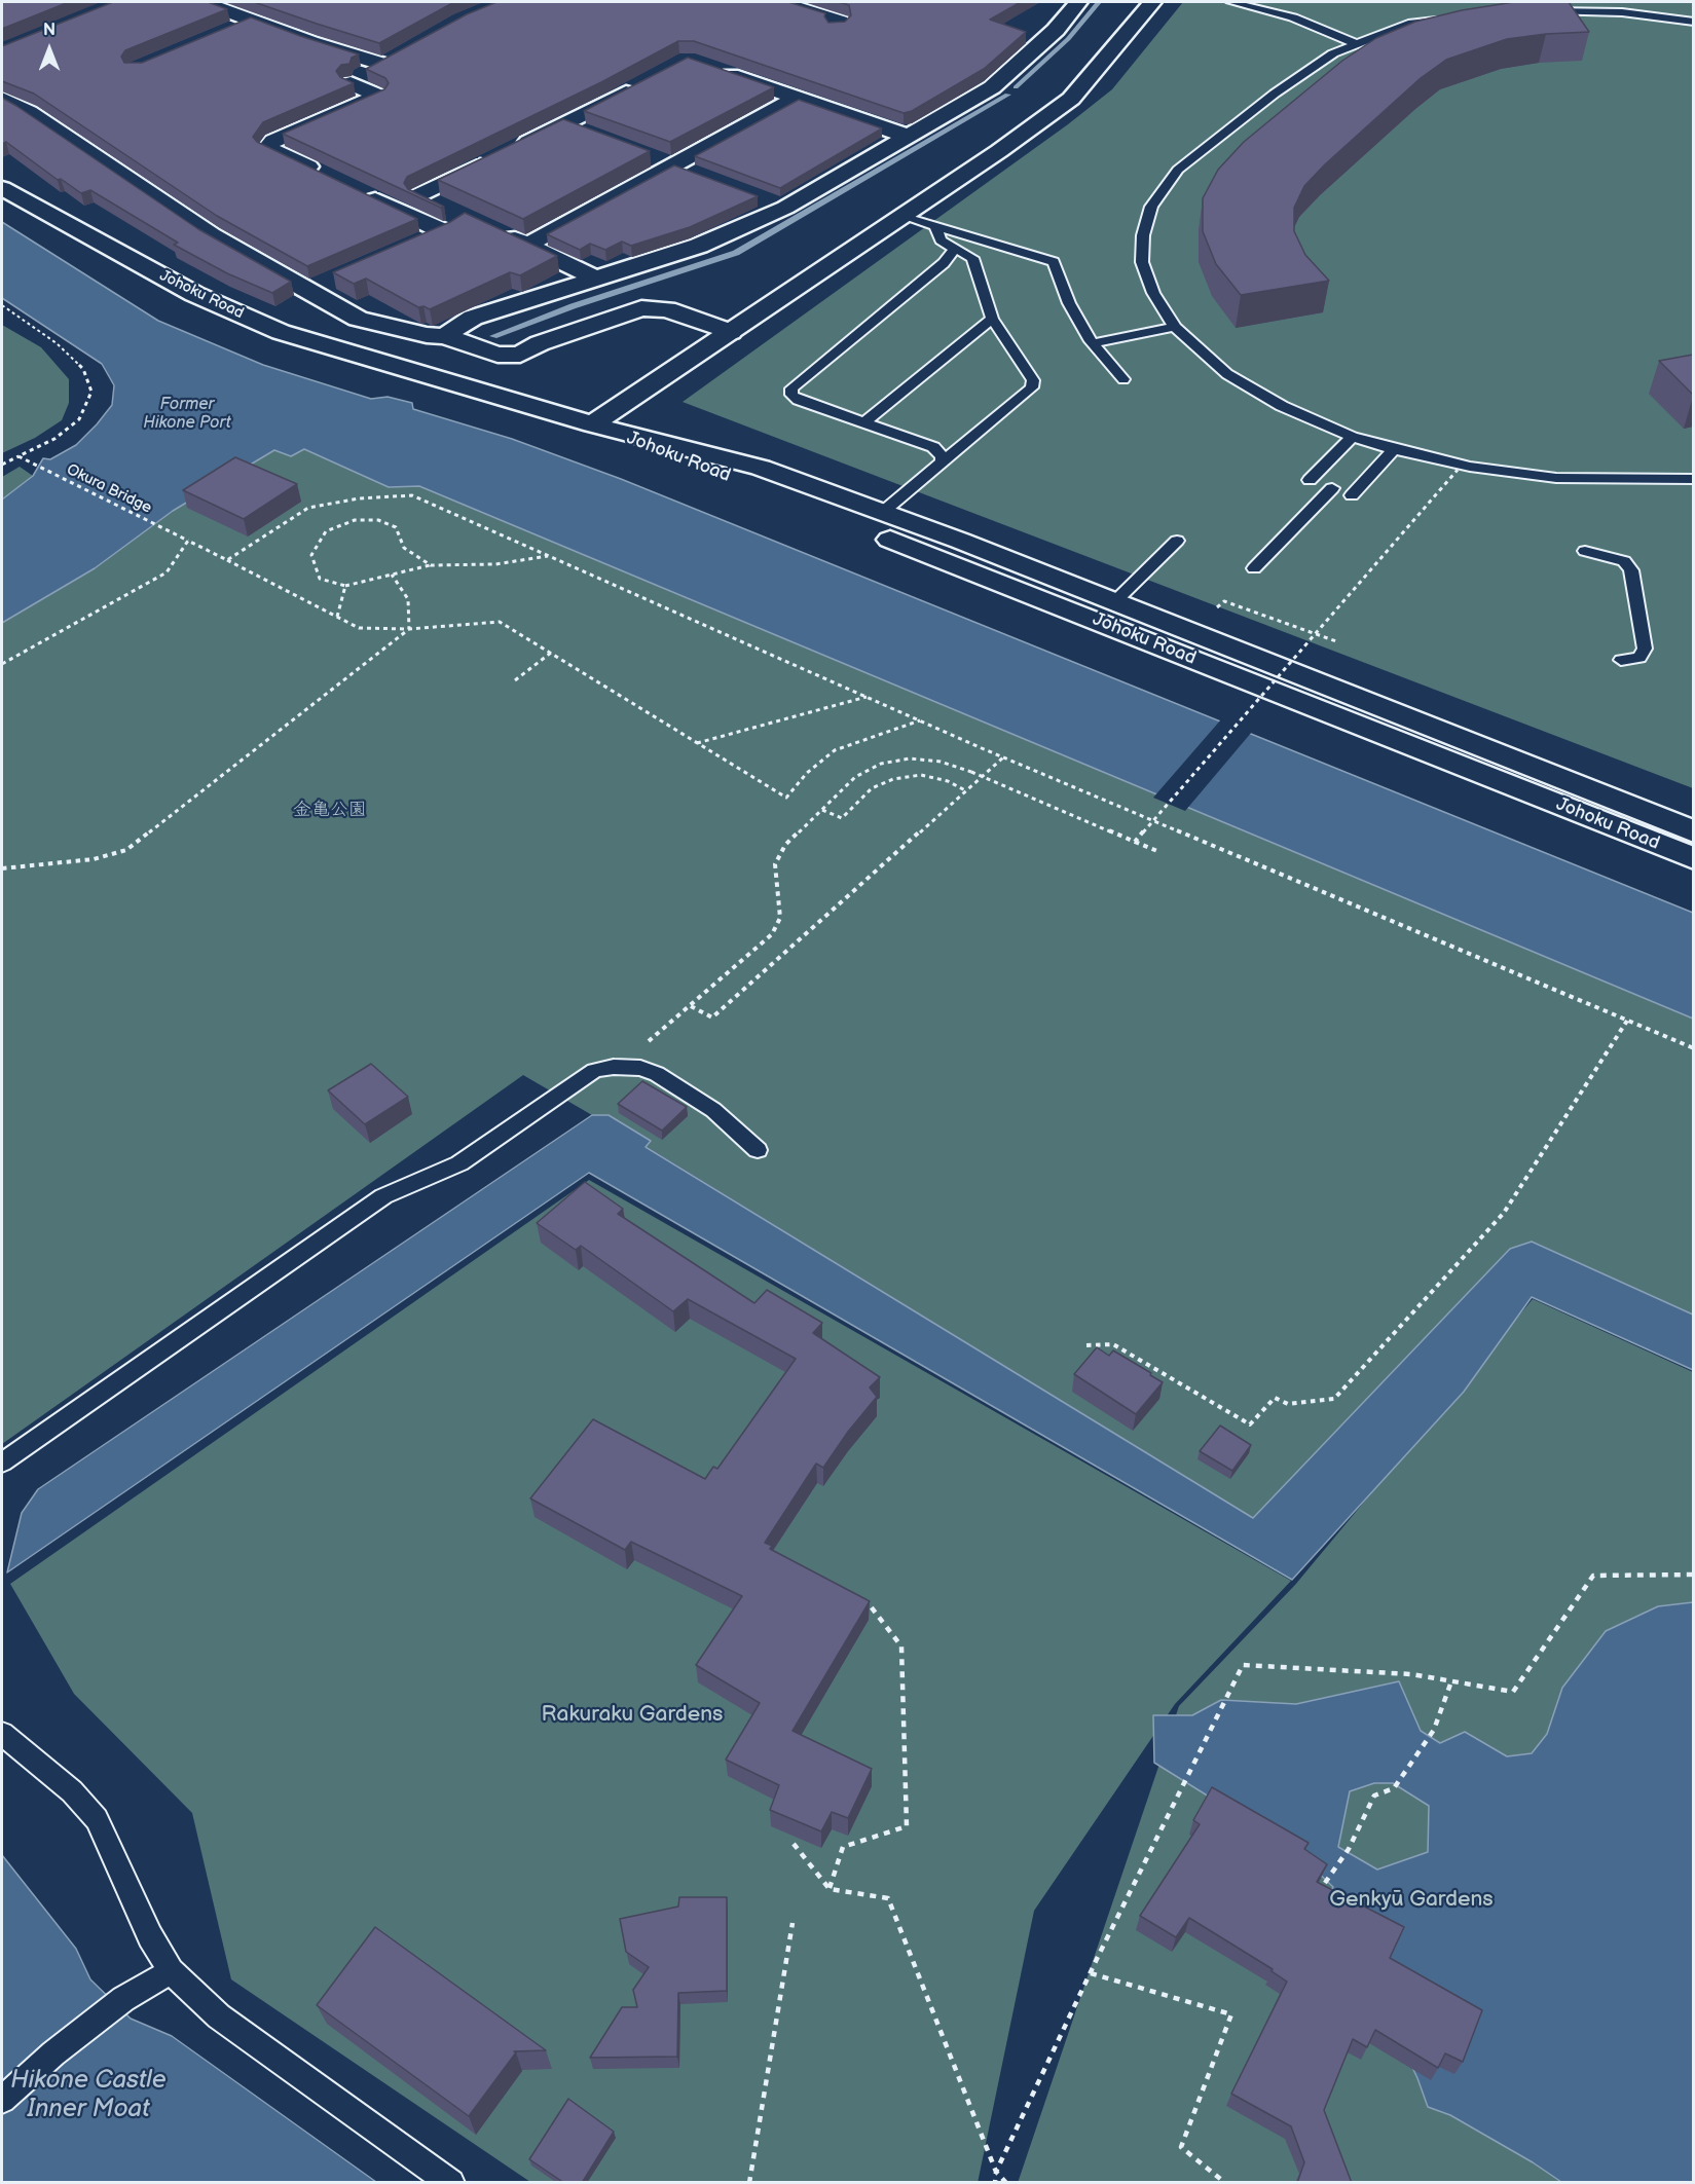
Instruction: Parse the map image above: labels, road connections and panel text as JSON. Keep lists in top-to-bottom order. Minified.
{"streets":{"street":["Johoku Road"],"path":["Okura Bridge"]},"water":["Former Hikone Port","Hikone Castle Inner Moat"],"parks":["金亀公園","Rakuraku Gardens","Genkyū Gardens"],"north":"top"}
